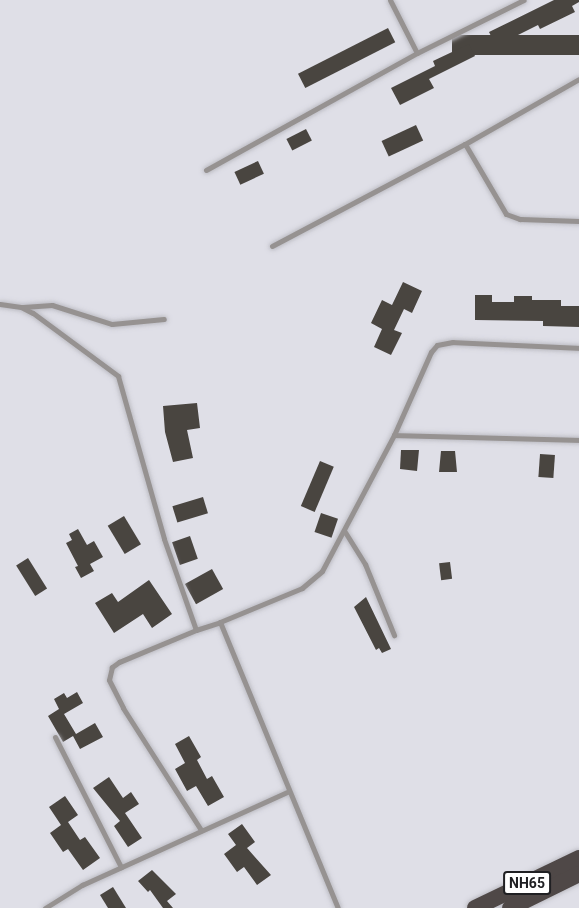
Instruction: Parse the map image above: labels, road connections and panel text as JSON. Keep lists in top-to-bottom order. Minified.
{"streets":{"highway":["NH65"]}}
